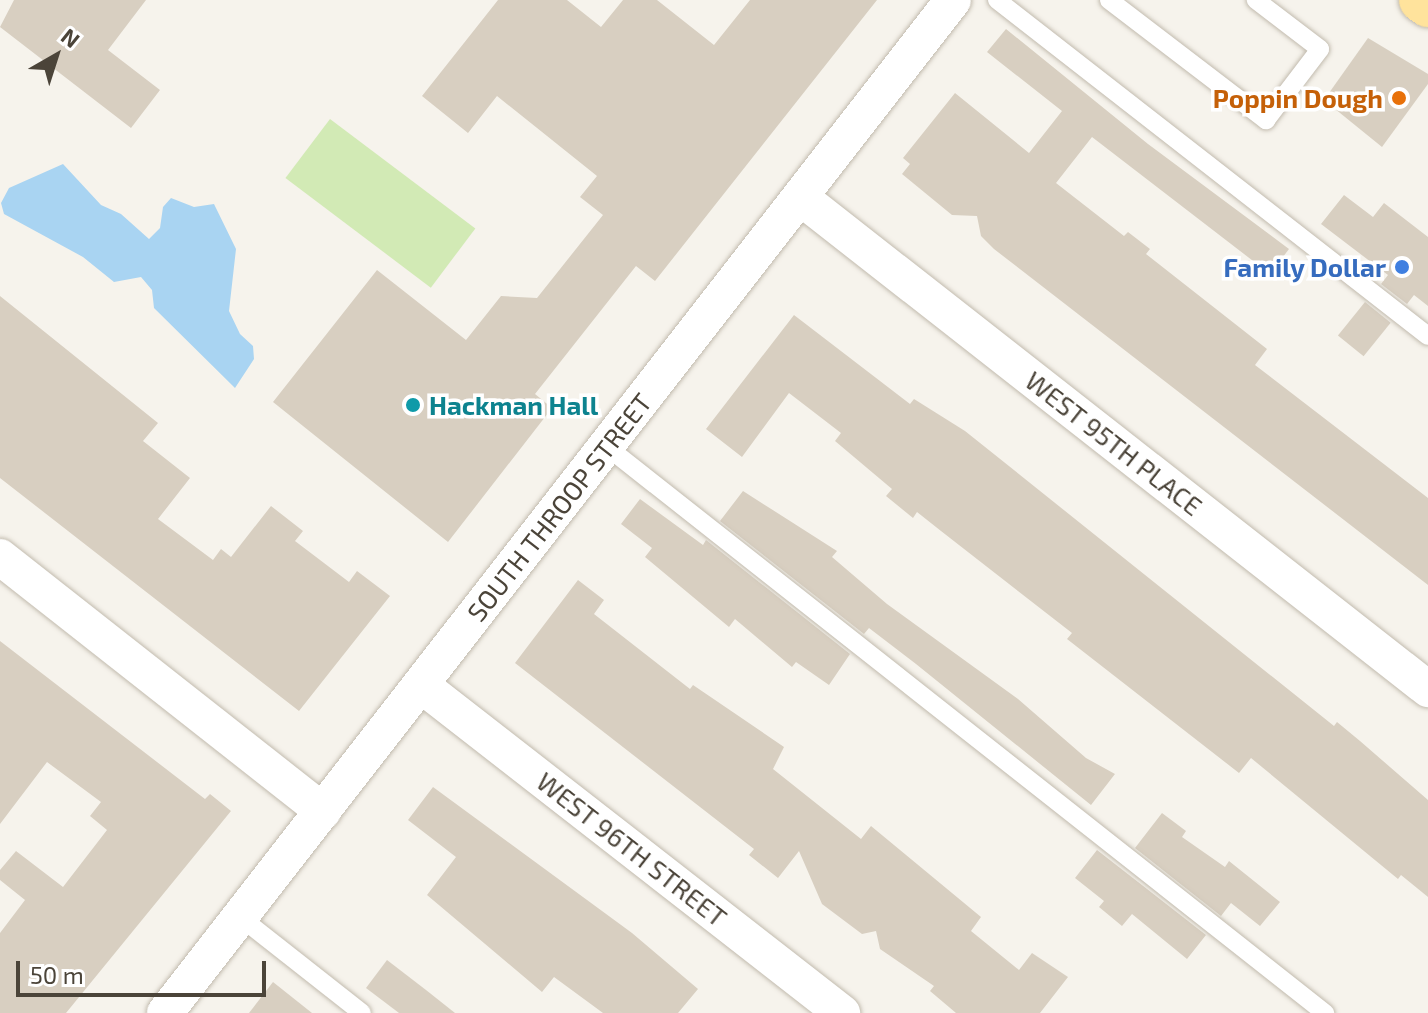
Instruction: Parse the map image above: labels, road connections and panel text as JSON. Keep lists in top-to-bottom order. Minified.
{"streets":{"street":["WEST 95TH PLACE","SOUTH THROOP STREET","WEST 96TH STREET"]},"crossings":[["WEST 95TH PLACE","SOUTH THROOP STREET"],["SOUTH THROOP STREET","WEST 96TH STREET"]],"places":["Poppin Dough","Family Dollar","Hackman Hall"],"scale_bar":"50 m","north":"top right"}
